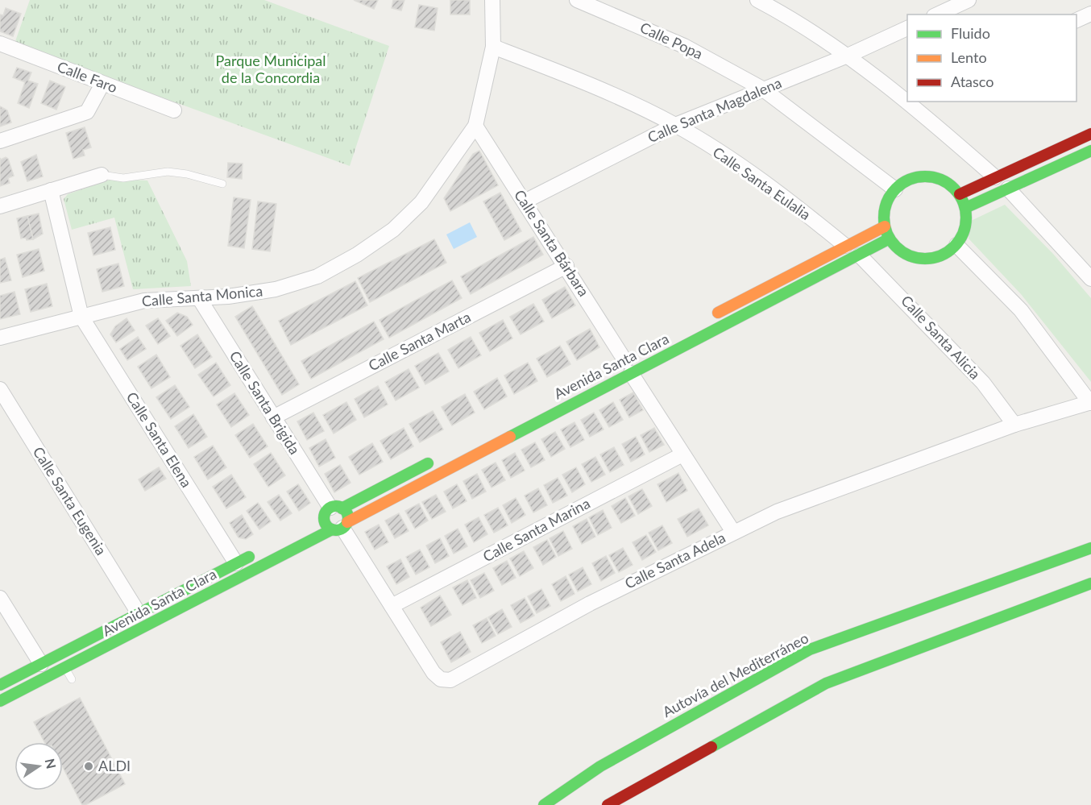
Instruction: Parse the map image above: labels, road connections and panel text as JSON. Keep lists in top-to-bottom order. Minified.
{"streets":{"main road":["Avenida Santa Clara","Autovía del Mediterráneo"],"street":["Calle Popa","Calle Faro","Calle Santa Magdalena","Calle Santa Eulalia","Calle Santa Bárbara","Calle Santa Monica","Calle Santa Alicia","Calle Santa Marta","Calle Santa Brigida","Calle Santa Elena","Calle Santa Eugenia","Calle Santa Marina","Calle Santa Adela"]},"crossings":[["Calle Popa","Calle Santa Magdalena"],["Calle Popa","Avenida Santa Clara"],["Calle Santa Magdalena","Calle Santa Eulalia"],["Calle Santa Magdalena","Calle Santa Bárbara"],["Calle Santa Eulalia","Calle Santa Monica"],["Calle Santa Bárbara","Calle Santa Monica"],["Calle Santa Bárbara","Calle Santa Marta"],["Calle Santa Bárbara","Avenida Santa Clara"],["Calle Santa Bárbara","Calle Santa Marina"],["Calle Santa Bárbara","Calle Santa Adela"],["Calle Santa Monica","Calle Santa Brigida"],["Calle Santa Monica","Calle Santa Elena"],["Calle Santa Alicia","Avenida Santa Clara"],["Calle Santa Alicia","Calle Santa Adela"],["Calle Santa Marta","Calle Santa Brigida"],["Avenida Santa Clara","Calle Santa Elena"],["Avenida Santa Clara","Calle Santa Eugenia"],["Avenida Santa Clara","Calle Santa Adela"],["Calle Santa Marina","Calle Santa Adela"]],"parks":["Parque Municipal de la Concordia"],"places":["ALDI"],"legend":["Fluido","Lento","Atasco"],"north":"right"}
